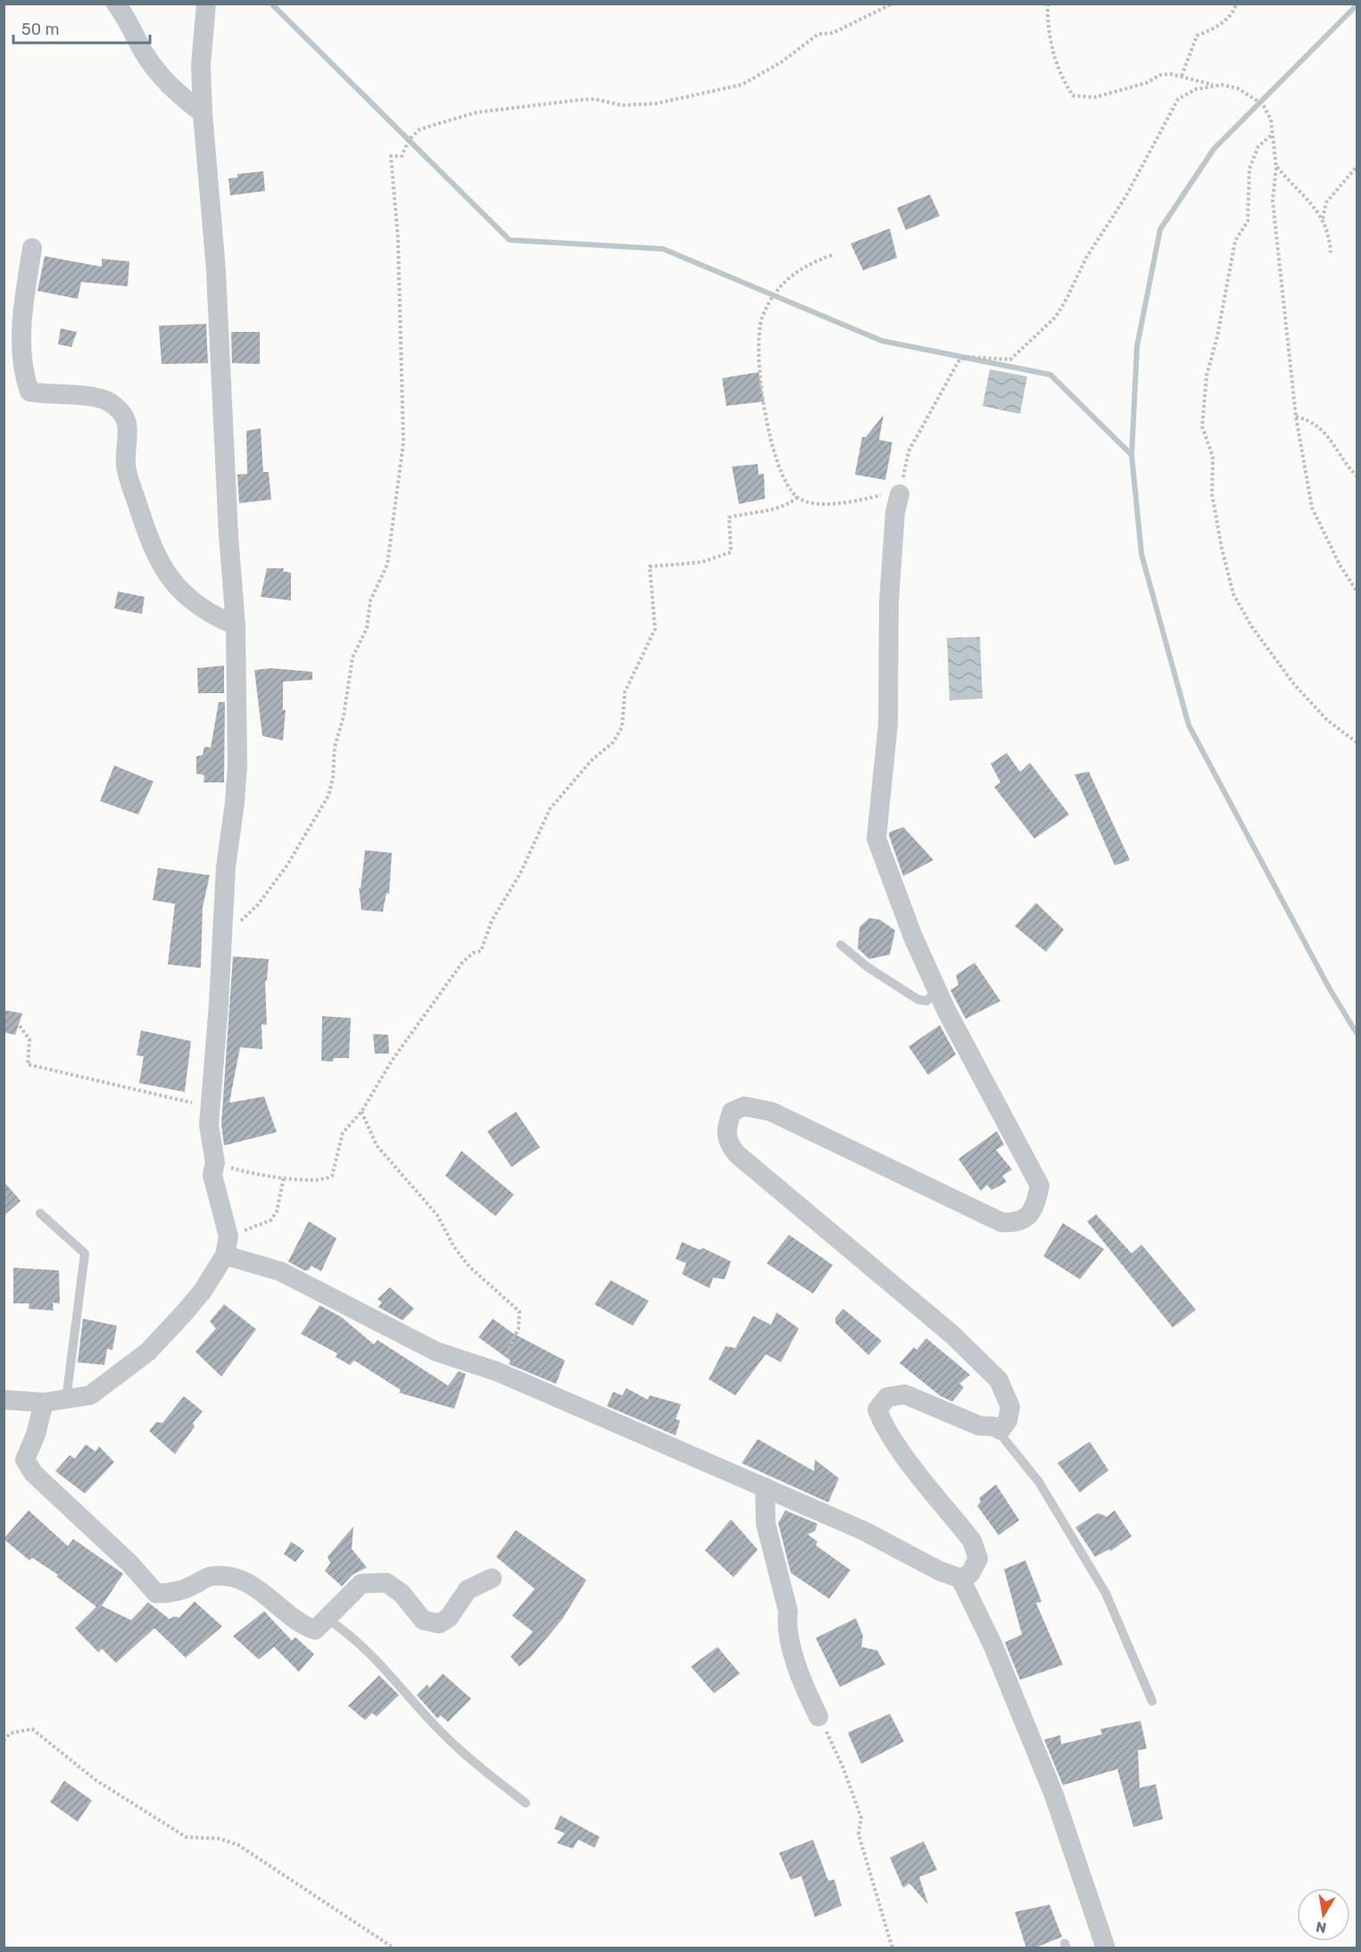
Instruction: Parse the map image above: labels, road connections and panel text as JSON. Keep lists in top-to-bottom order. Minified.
{"scale_bar":"50 m","north":"bottom"}
